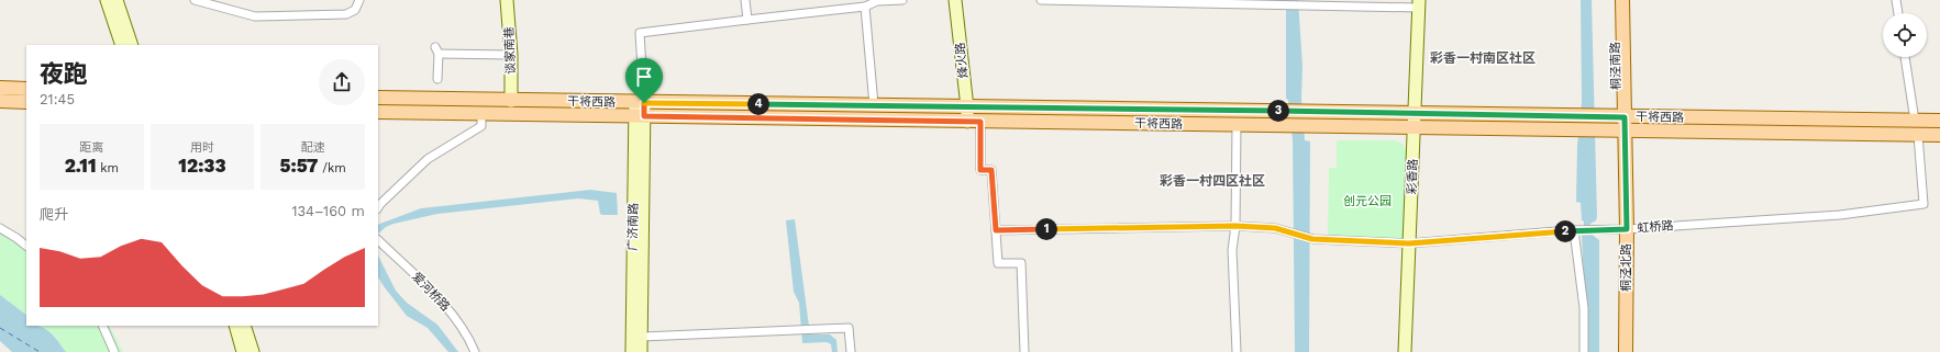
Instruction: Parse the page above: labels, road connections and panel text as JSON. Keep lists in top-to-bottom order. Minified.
{"streets":{"main road":["谈家南巷","烽火路","桐泾南路","干将西路","彩香路","广济南路","桐泾北路"],"street":["虹桥路","爱河桥路"]},"crossings":[["谈家南巷","干将西路"],["烽火路","干将西路"],["桐泾南路","干将西路"],["桐泾南路","桐泾北路"],["干将西路","彩香路"],["干将西路","广济南路"],["干将西路","虹桥路"],["干将西路","桐泾北路"],["彩香路","虹桥路"],["虹桥路","桐泾北路"]],"districts":["彩香一村南区社区","彩香一村四区社区"],"parks":["创元公园"],"page":{"heading":["夜跑","21:45"],"pins":["4","3","1","2"],"stats":[["距离","2.11 km"],["用时","12:33"],["配速","5:57 /km"]],"chart":["爬升","134–160 m"]}}
